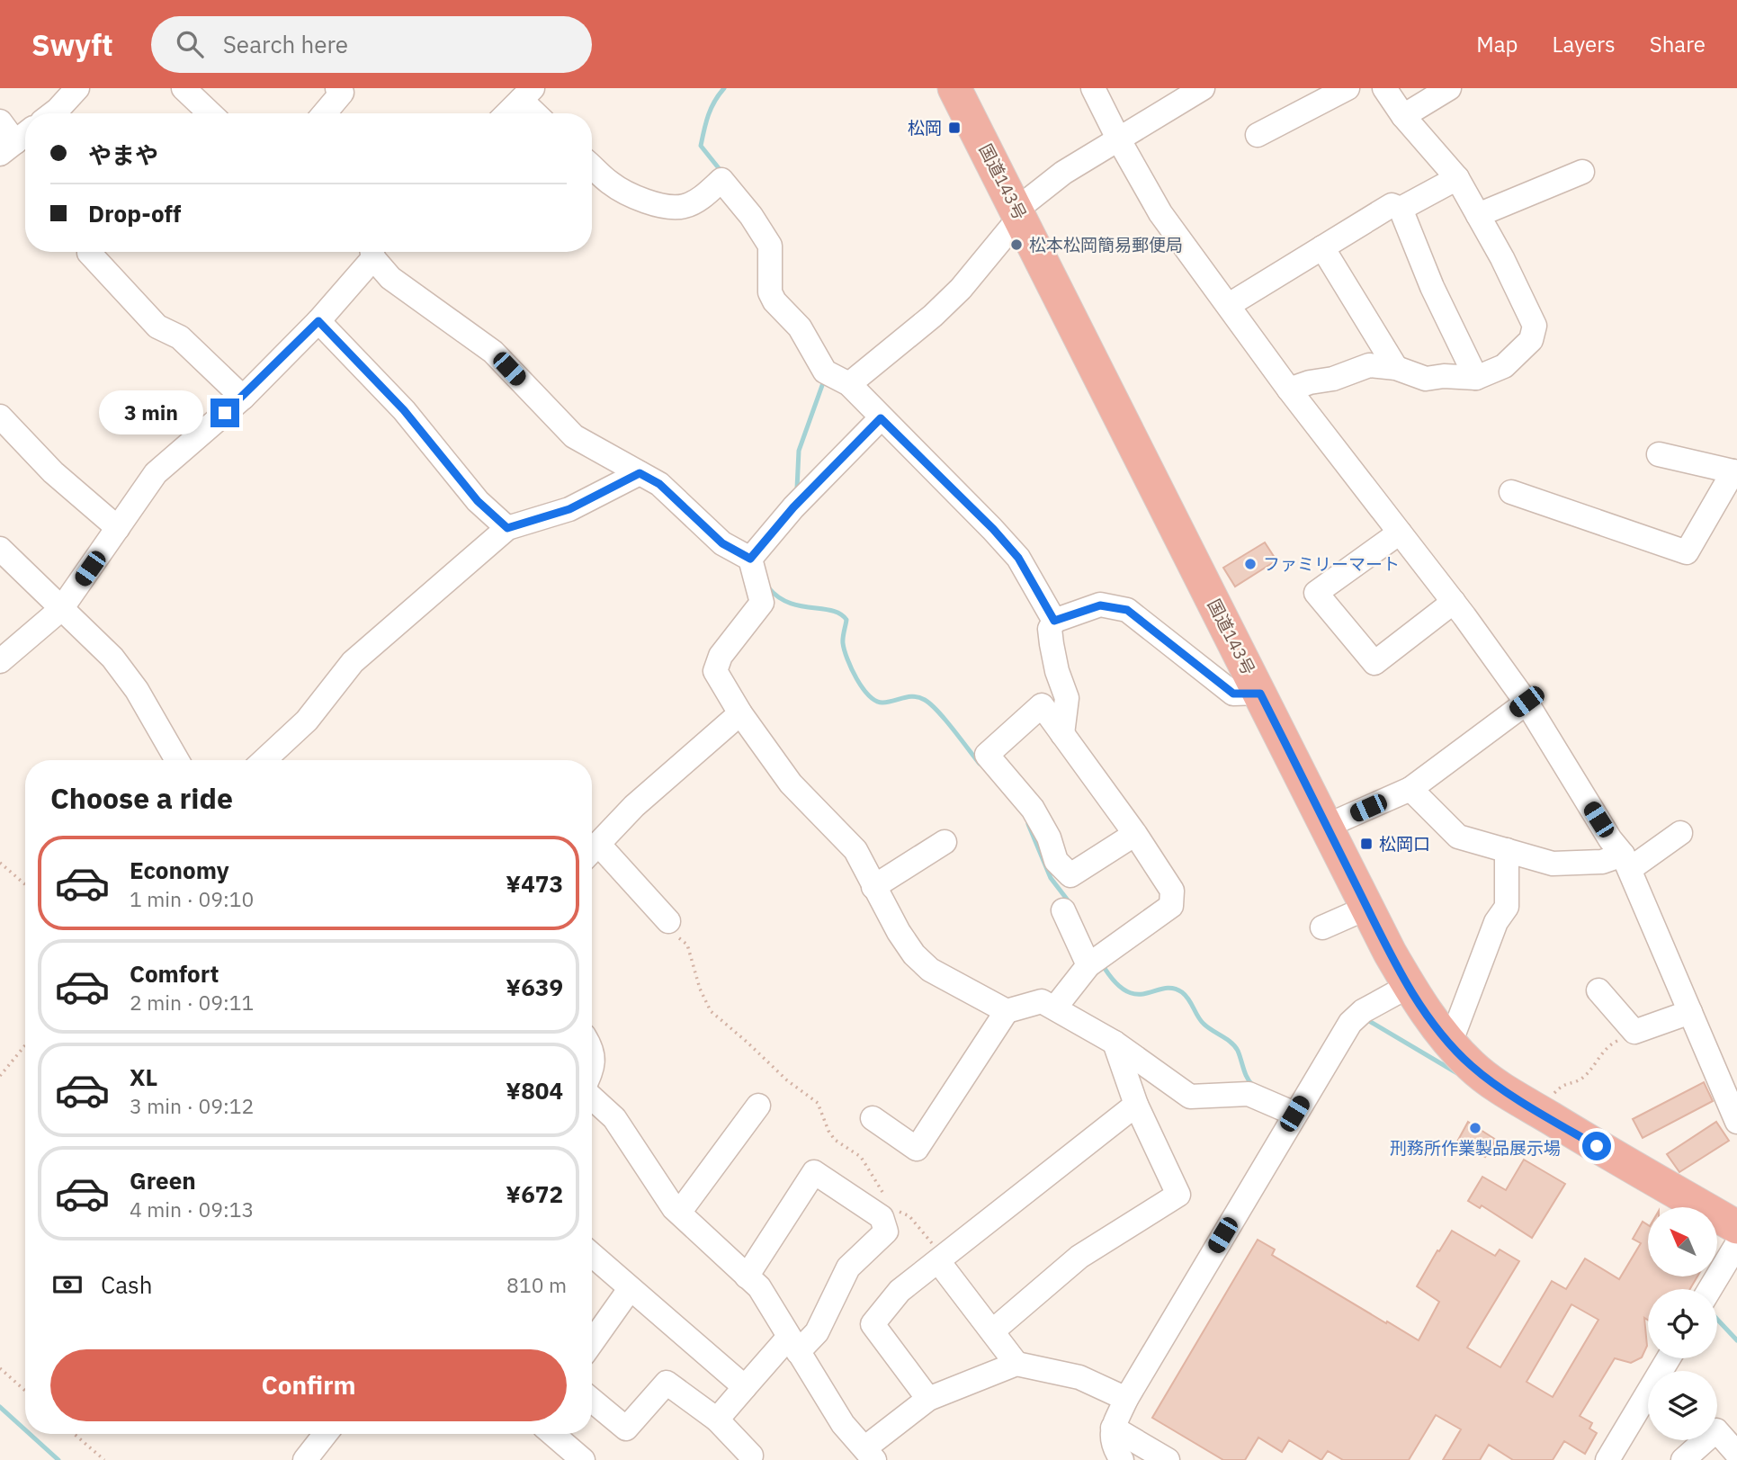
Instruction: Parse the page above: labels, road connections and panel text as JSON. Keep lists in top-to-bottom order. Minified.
{"streets":{"highway":["国道143号"]},"places":{"transit":["松岡","松岡口"],"other":["松本松岡簡易郵便局","ファミリーマート","刑務所作業製品展示場"]},"north":"top left","page":{"header":"Swyft","search":"Search here","nav":["Map","Layers","Share"],"banner":["やまや","Drop-off"],"bubble":"3 min","heading":"Choose a ride","list":[{"name":"Economy","note":"1 min · 09:10","value":"¥473"},{"name":"Comfort","note":"2 min · 09:11","value":"¥639"},{"name":"XL","note":"3 min · 09:12","value":"¥804"},{"name":"Green","note":"4 min · 09:13","value":"¥672"}],"pay":["Cash","810 m"],"buttons":"Confirm"}}
